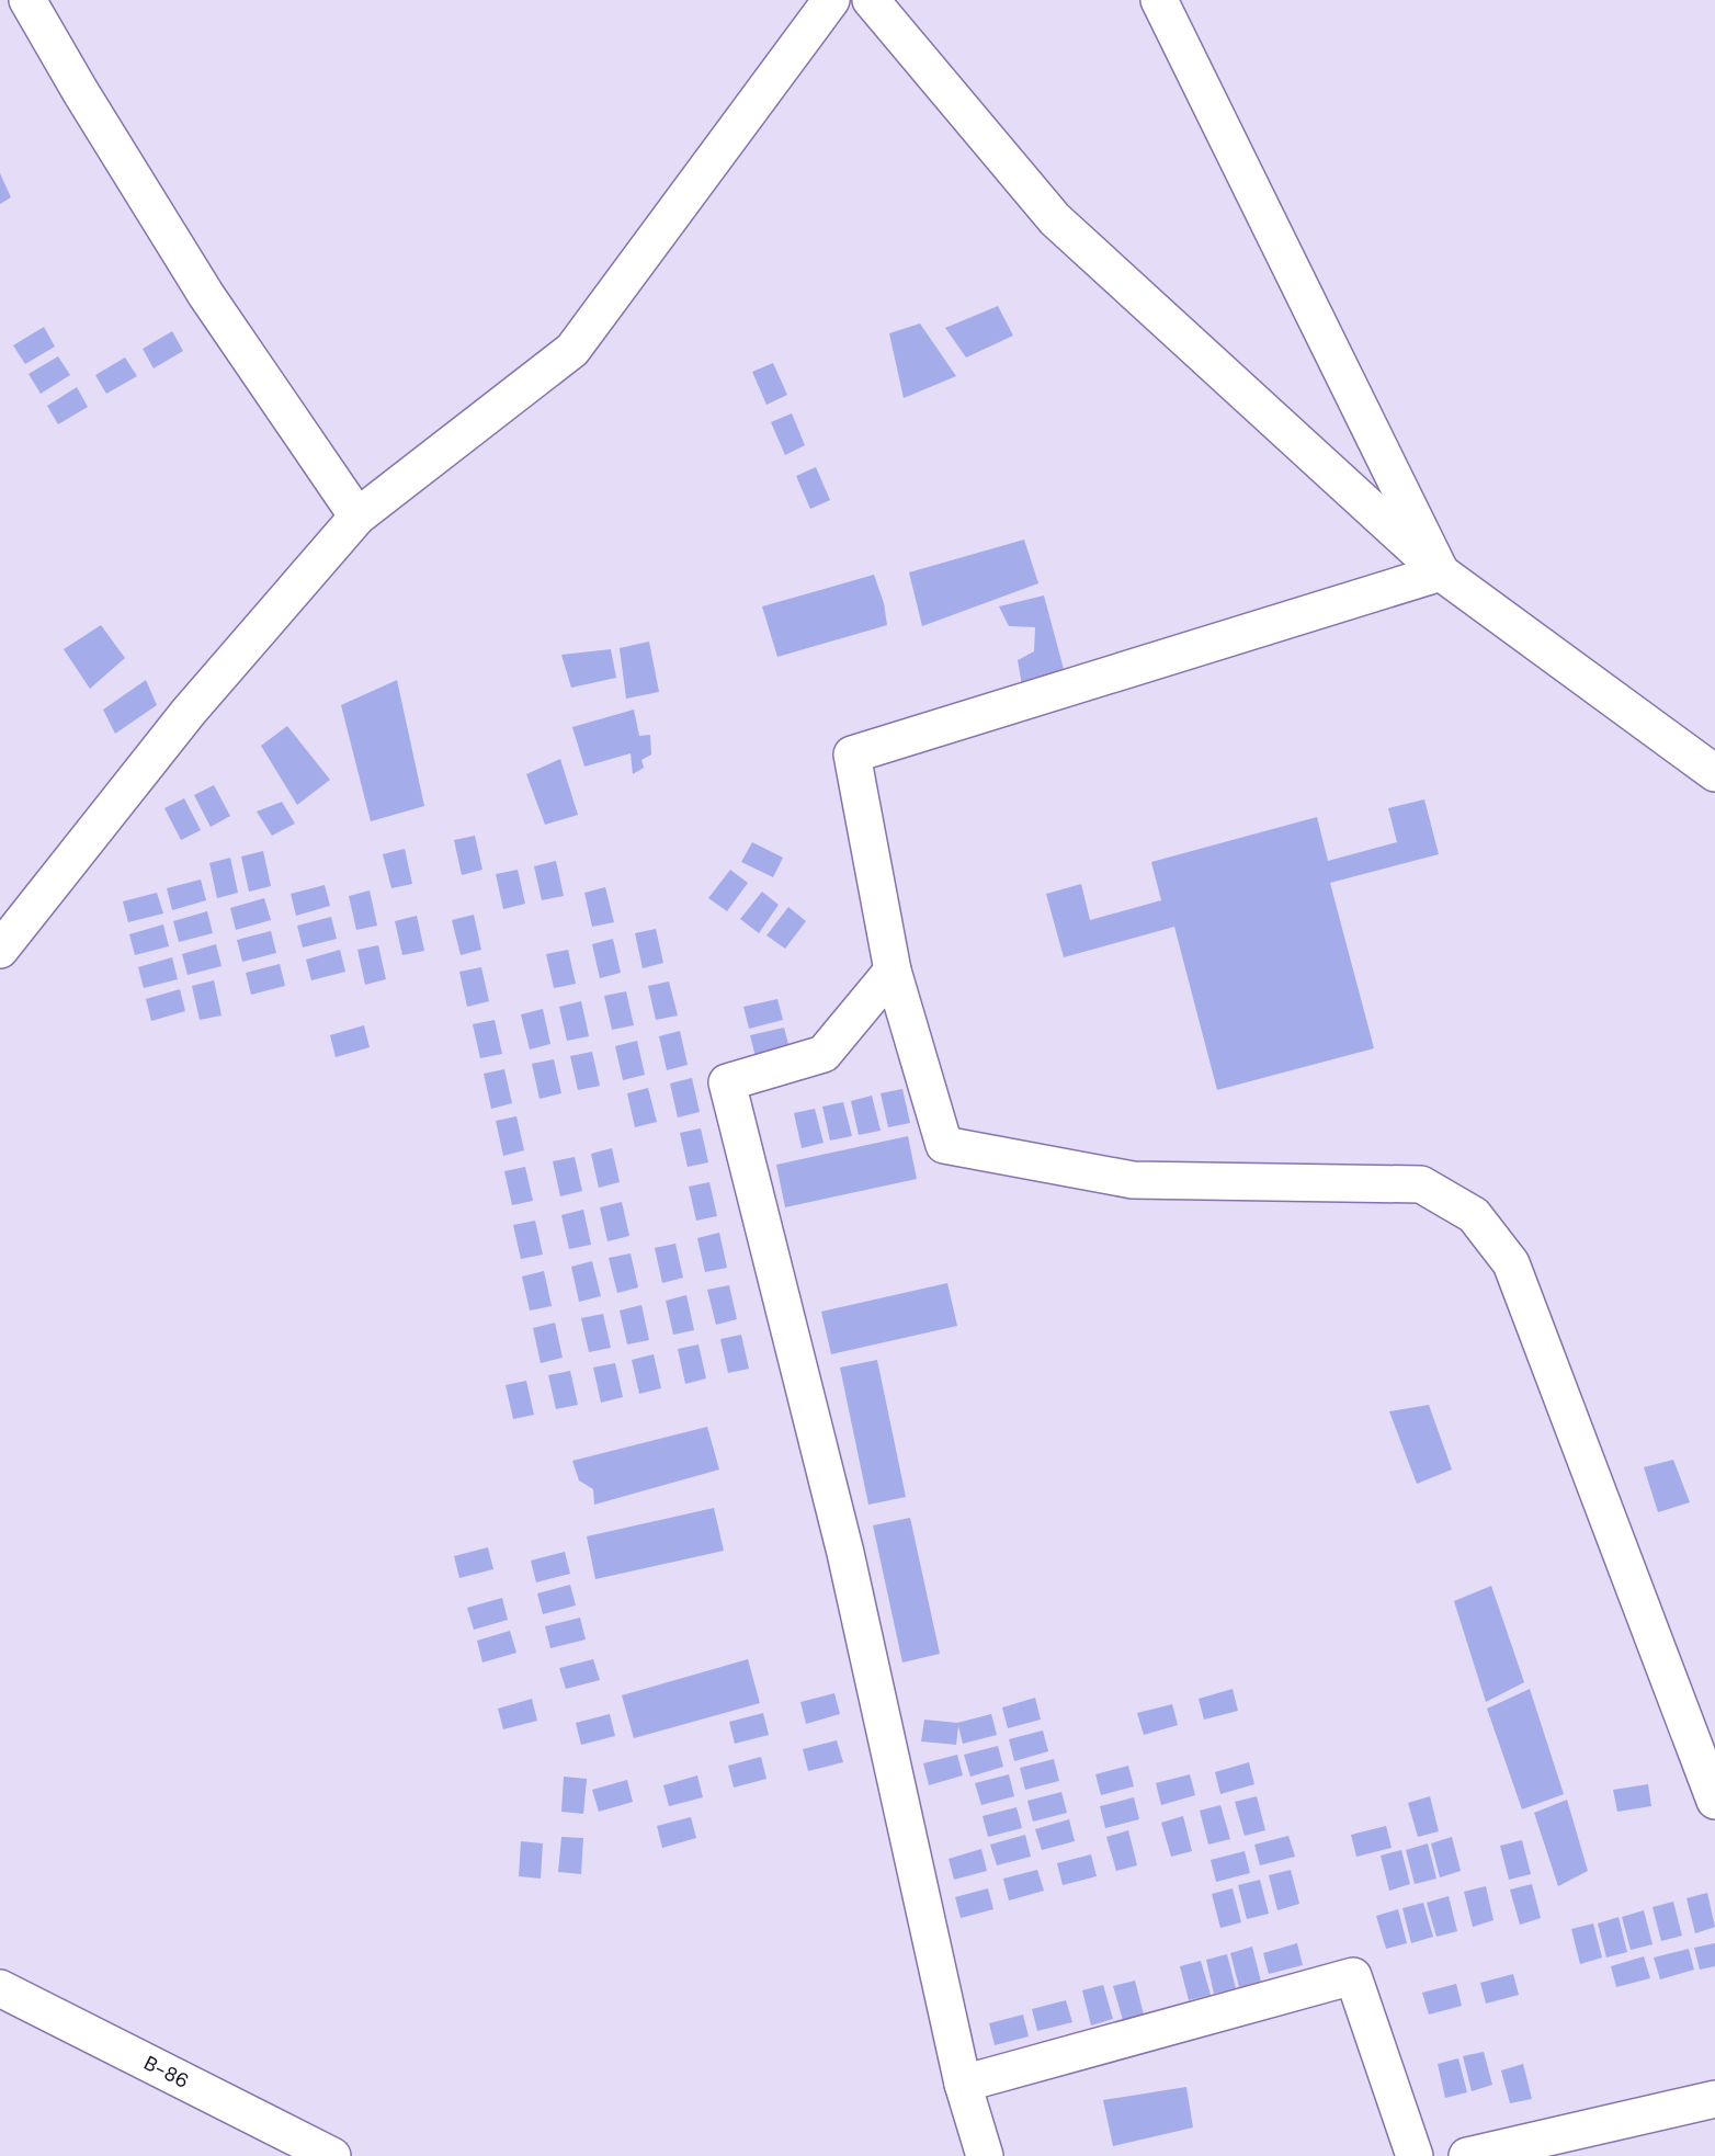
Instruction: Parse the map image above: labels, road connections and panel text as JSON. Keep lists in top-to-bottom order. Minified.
{"streets":{"street":["B-86"]}}
